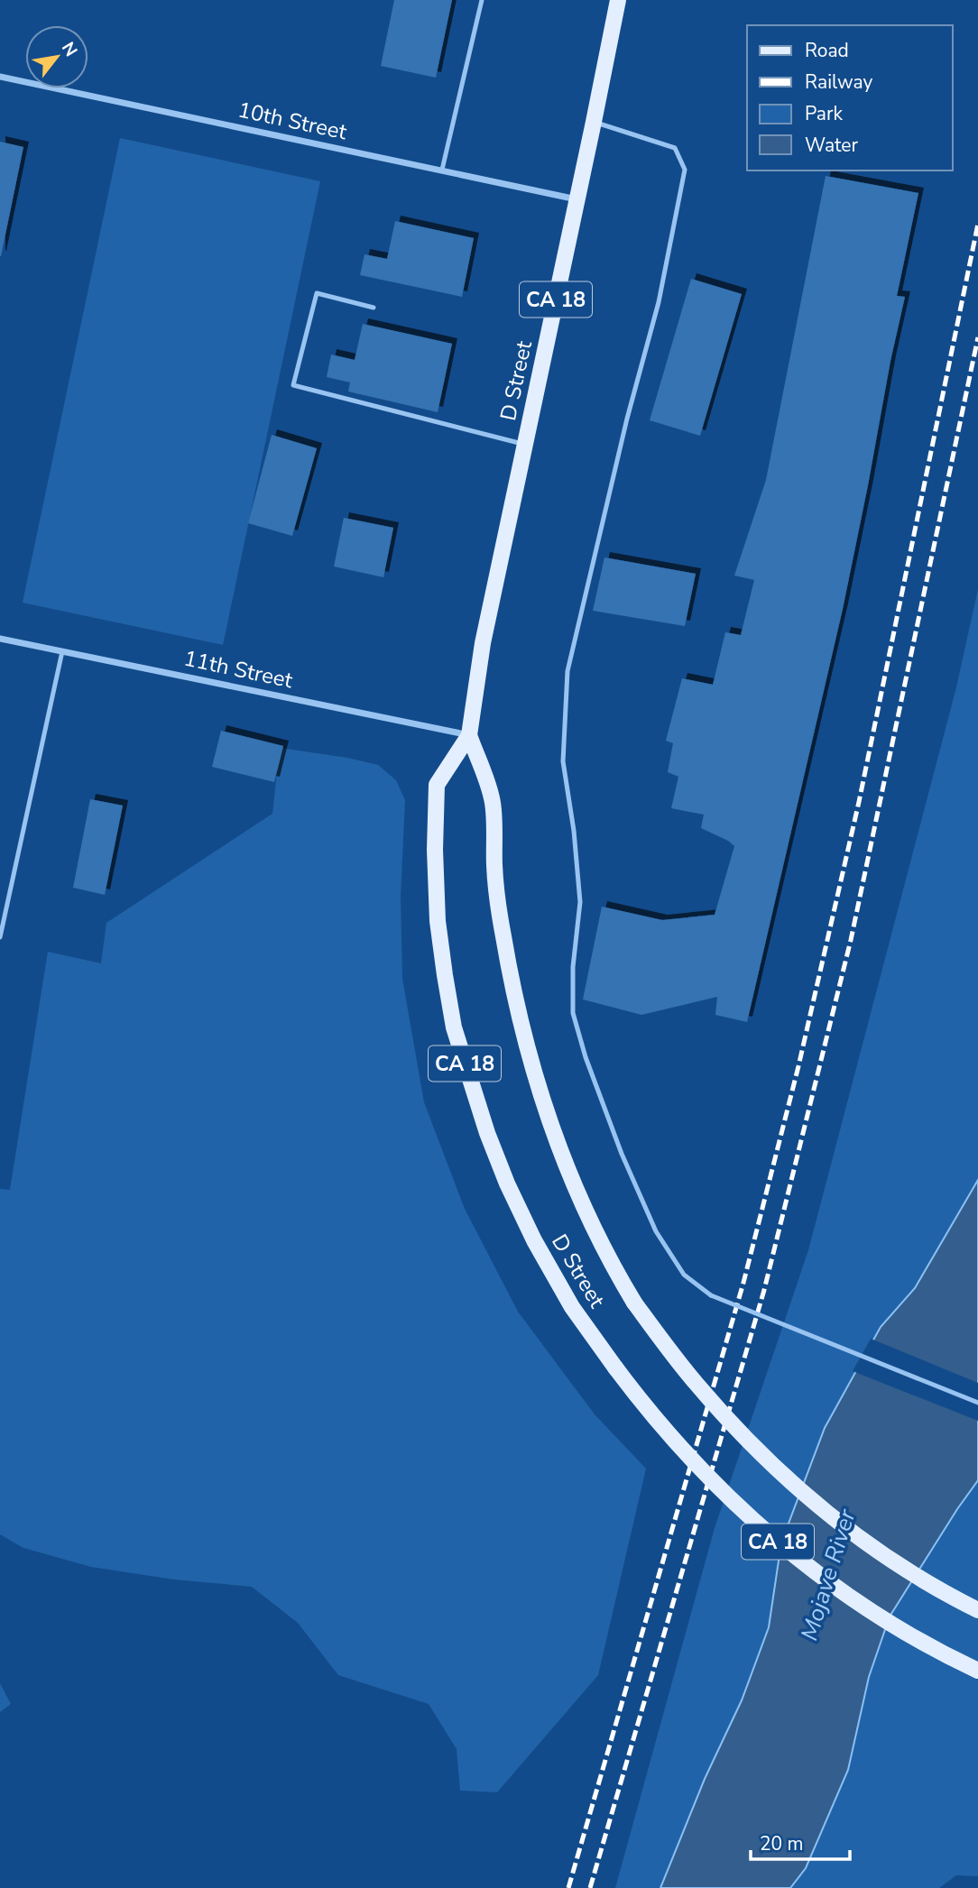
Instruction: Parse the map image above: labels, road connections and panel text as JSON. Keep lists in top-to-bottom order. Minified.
{"streets":{"main road":["CA 18","D Street"],"street":["10th Street","11th Street"]},"crossings":[["10th Street","D Street"],["D Street","11th Street"]],"water":["Mojave River"],"legend":["Road","Railway","Park","Water"],"scale_bar":"20 m","north":"top right"}
